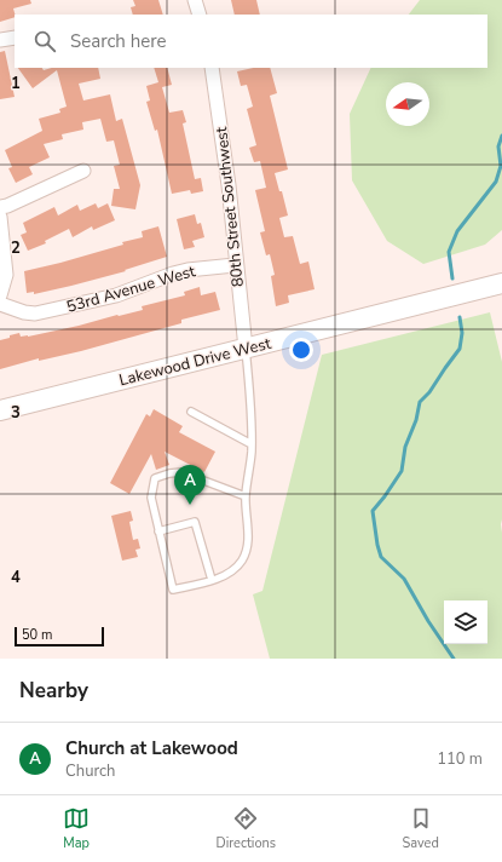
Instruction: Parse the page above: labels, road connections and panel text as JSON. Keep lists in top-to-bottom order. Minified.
{"streets":{"main road":["Lakewood Drive West"],"street":["80th Street Southwest","53rd Avenue West"]},"crossings":[["80th Street Southwest","53rd Avenue West"],["80th Street Southwest","Lakewood Drive West"]],"scale_bar":"50 m","north":"left","page":{"search":"Search here","pins":"A","scale":"50 m","heading":"Nearby","list":[{"mark":"A","name":"Church at Lakewood","note":"Church","value":"110 m"}],"nav":["Map","Directions","Saved"]},"grid":{"rows":["1","2","3","4"]}}
